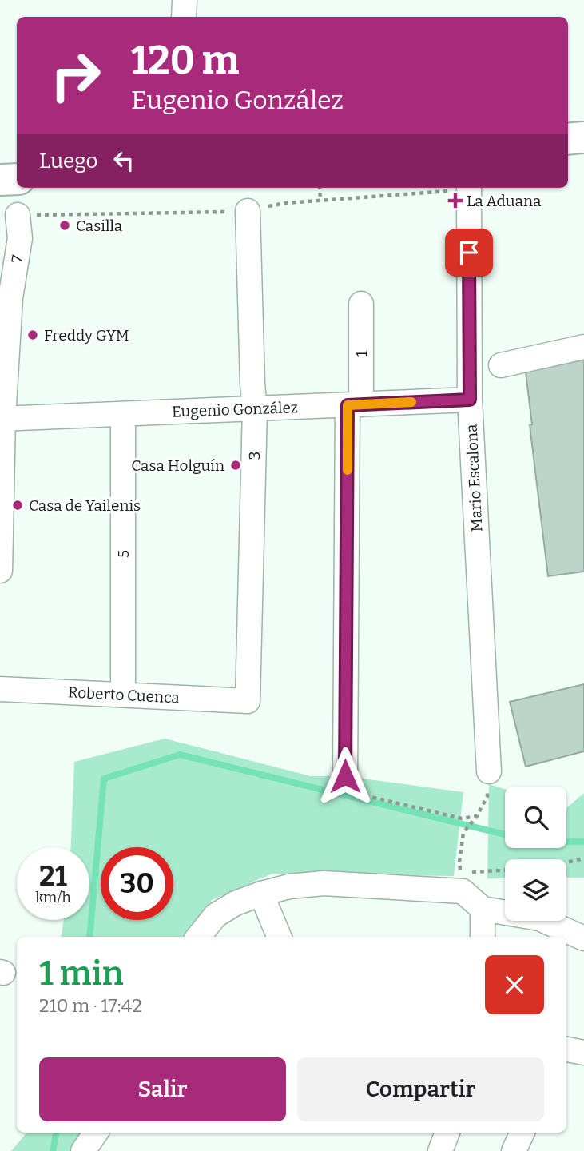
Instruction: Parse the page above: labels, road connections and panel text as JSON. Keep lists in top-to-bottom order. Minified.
{"streets":{"street":["7","1","Eugenio González","3","Mario Escalona","5","Roberto Cuenca"]},"crossings":[["7","Eugenio González"],["1","Eugenio González"],["Eugenio González","3"],["Eugenio González","Mario Escalona"],["Eugenio González","5"],["3","Roberto Cuenca"],["5","Roberto Cuenca"]],"places":{"health":["La Aduana"],"other":["Casilla","Freddy GYM","Casa Holguín","Casa de Yailenis"]},"page":{"turn":["120 m","Eugenio González"],"then":"Luego","speed":"21 km/h","limit":"30","heading":["1 min","210 m · 17:42"],"buttons":["Salir","Compartir"]}}
